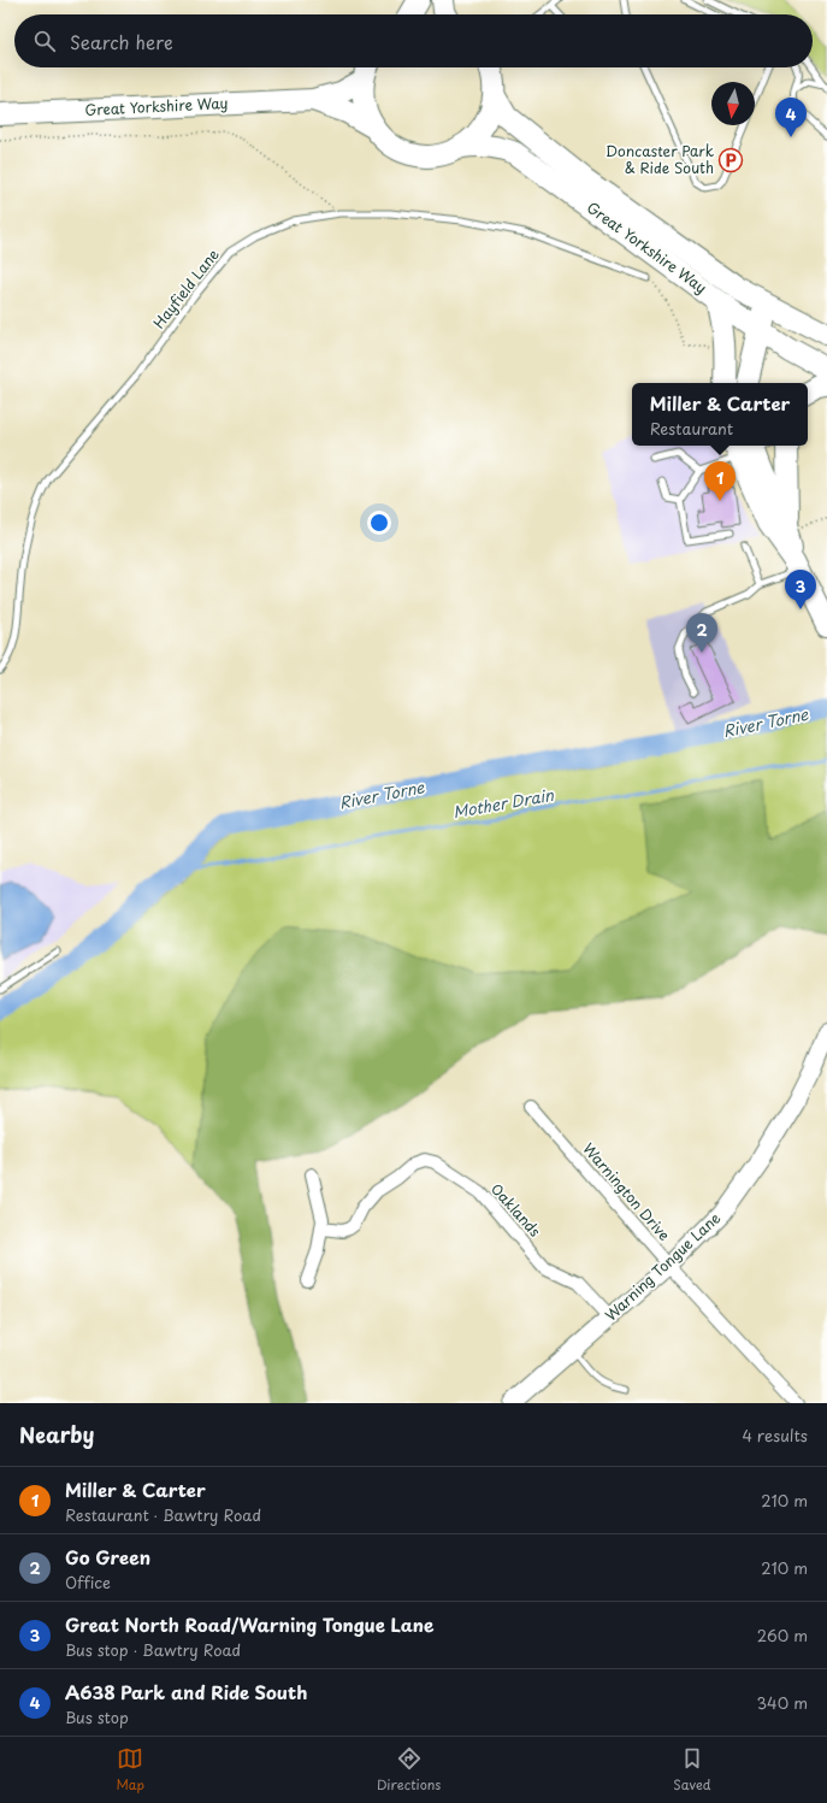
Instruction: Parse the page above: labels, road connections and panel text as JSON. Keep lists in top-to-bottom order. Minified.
{"streets":{"highway":["Great Yorkshire Way"],"street":["Warnington Drive","Oaklands","Warning Tongue Lane"],"lane":["Hayfield Lane"]},"crossings":[["Warnington Drive","Warning Tongue Lane"],["Oaklands","Warning Tongue Lane"]],"water":["River Torne","Mother Drain"],"places":{"parking":["Doncaster Park & Ride South"]},"north":"bottom","page":{"search":"Search here","pins":["4","1","3","2"],"popup":["Miller & Carter","Restaurant"],"heading":["Nearby","4 results"],"list":[{"mark":"1","name":"Miller & Carter","note":"Restaurant · Bawtry Road","value":"210 m"},{"mark":"2","name":"Go Green","note":"Office","value":"210 m"},{"mark":"3","name":"Great North Road/Warning Tongue Lane","note":"Bus stop · Bawtry Road","value":"260 m"},{"mark":"4","name":"A638 Park and Ride South","note":"Bus stop","value":"340 m"}],"nav":["Map","Directions","Saved"]}}
